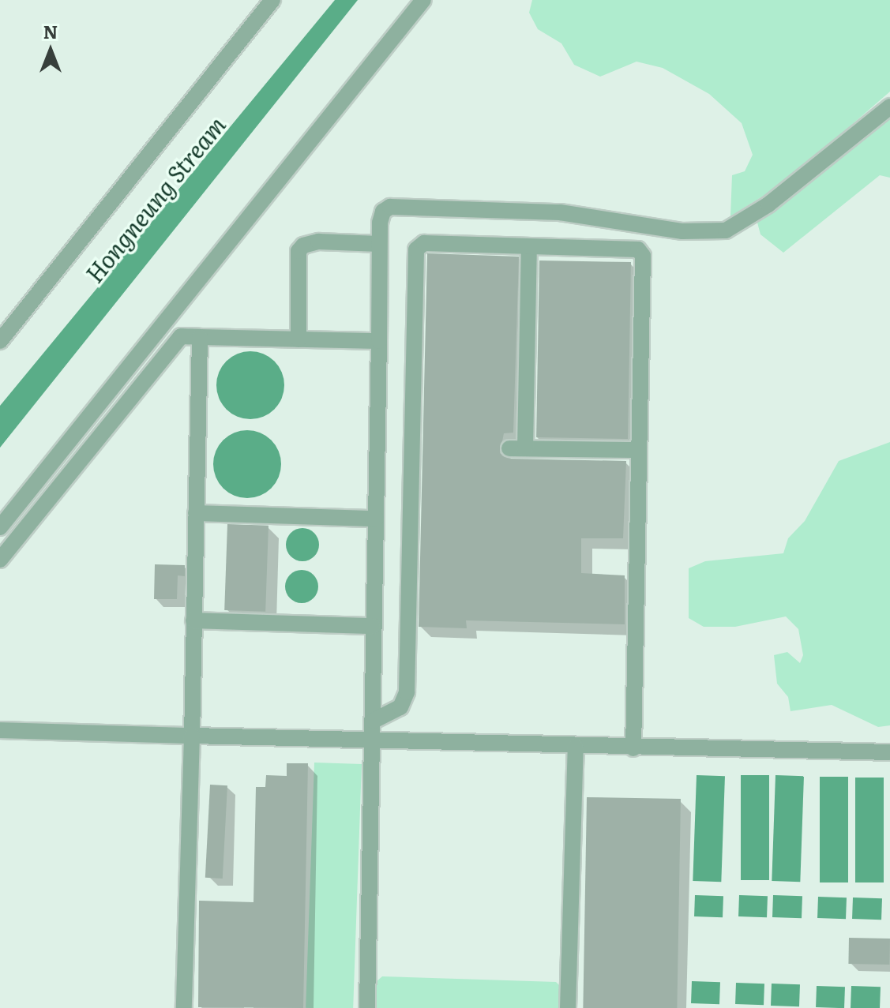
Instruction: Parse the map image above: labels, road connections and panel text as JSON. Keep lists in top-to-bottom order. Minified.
{"water":["Hongneung Stream"],"north":"top"}
